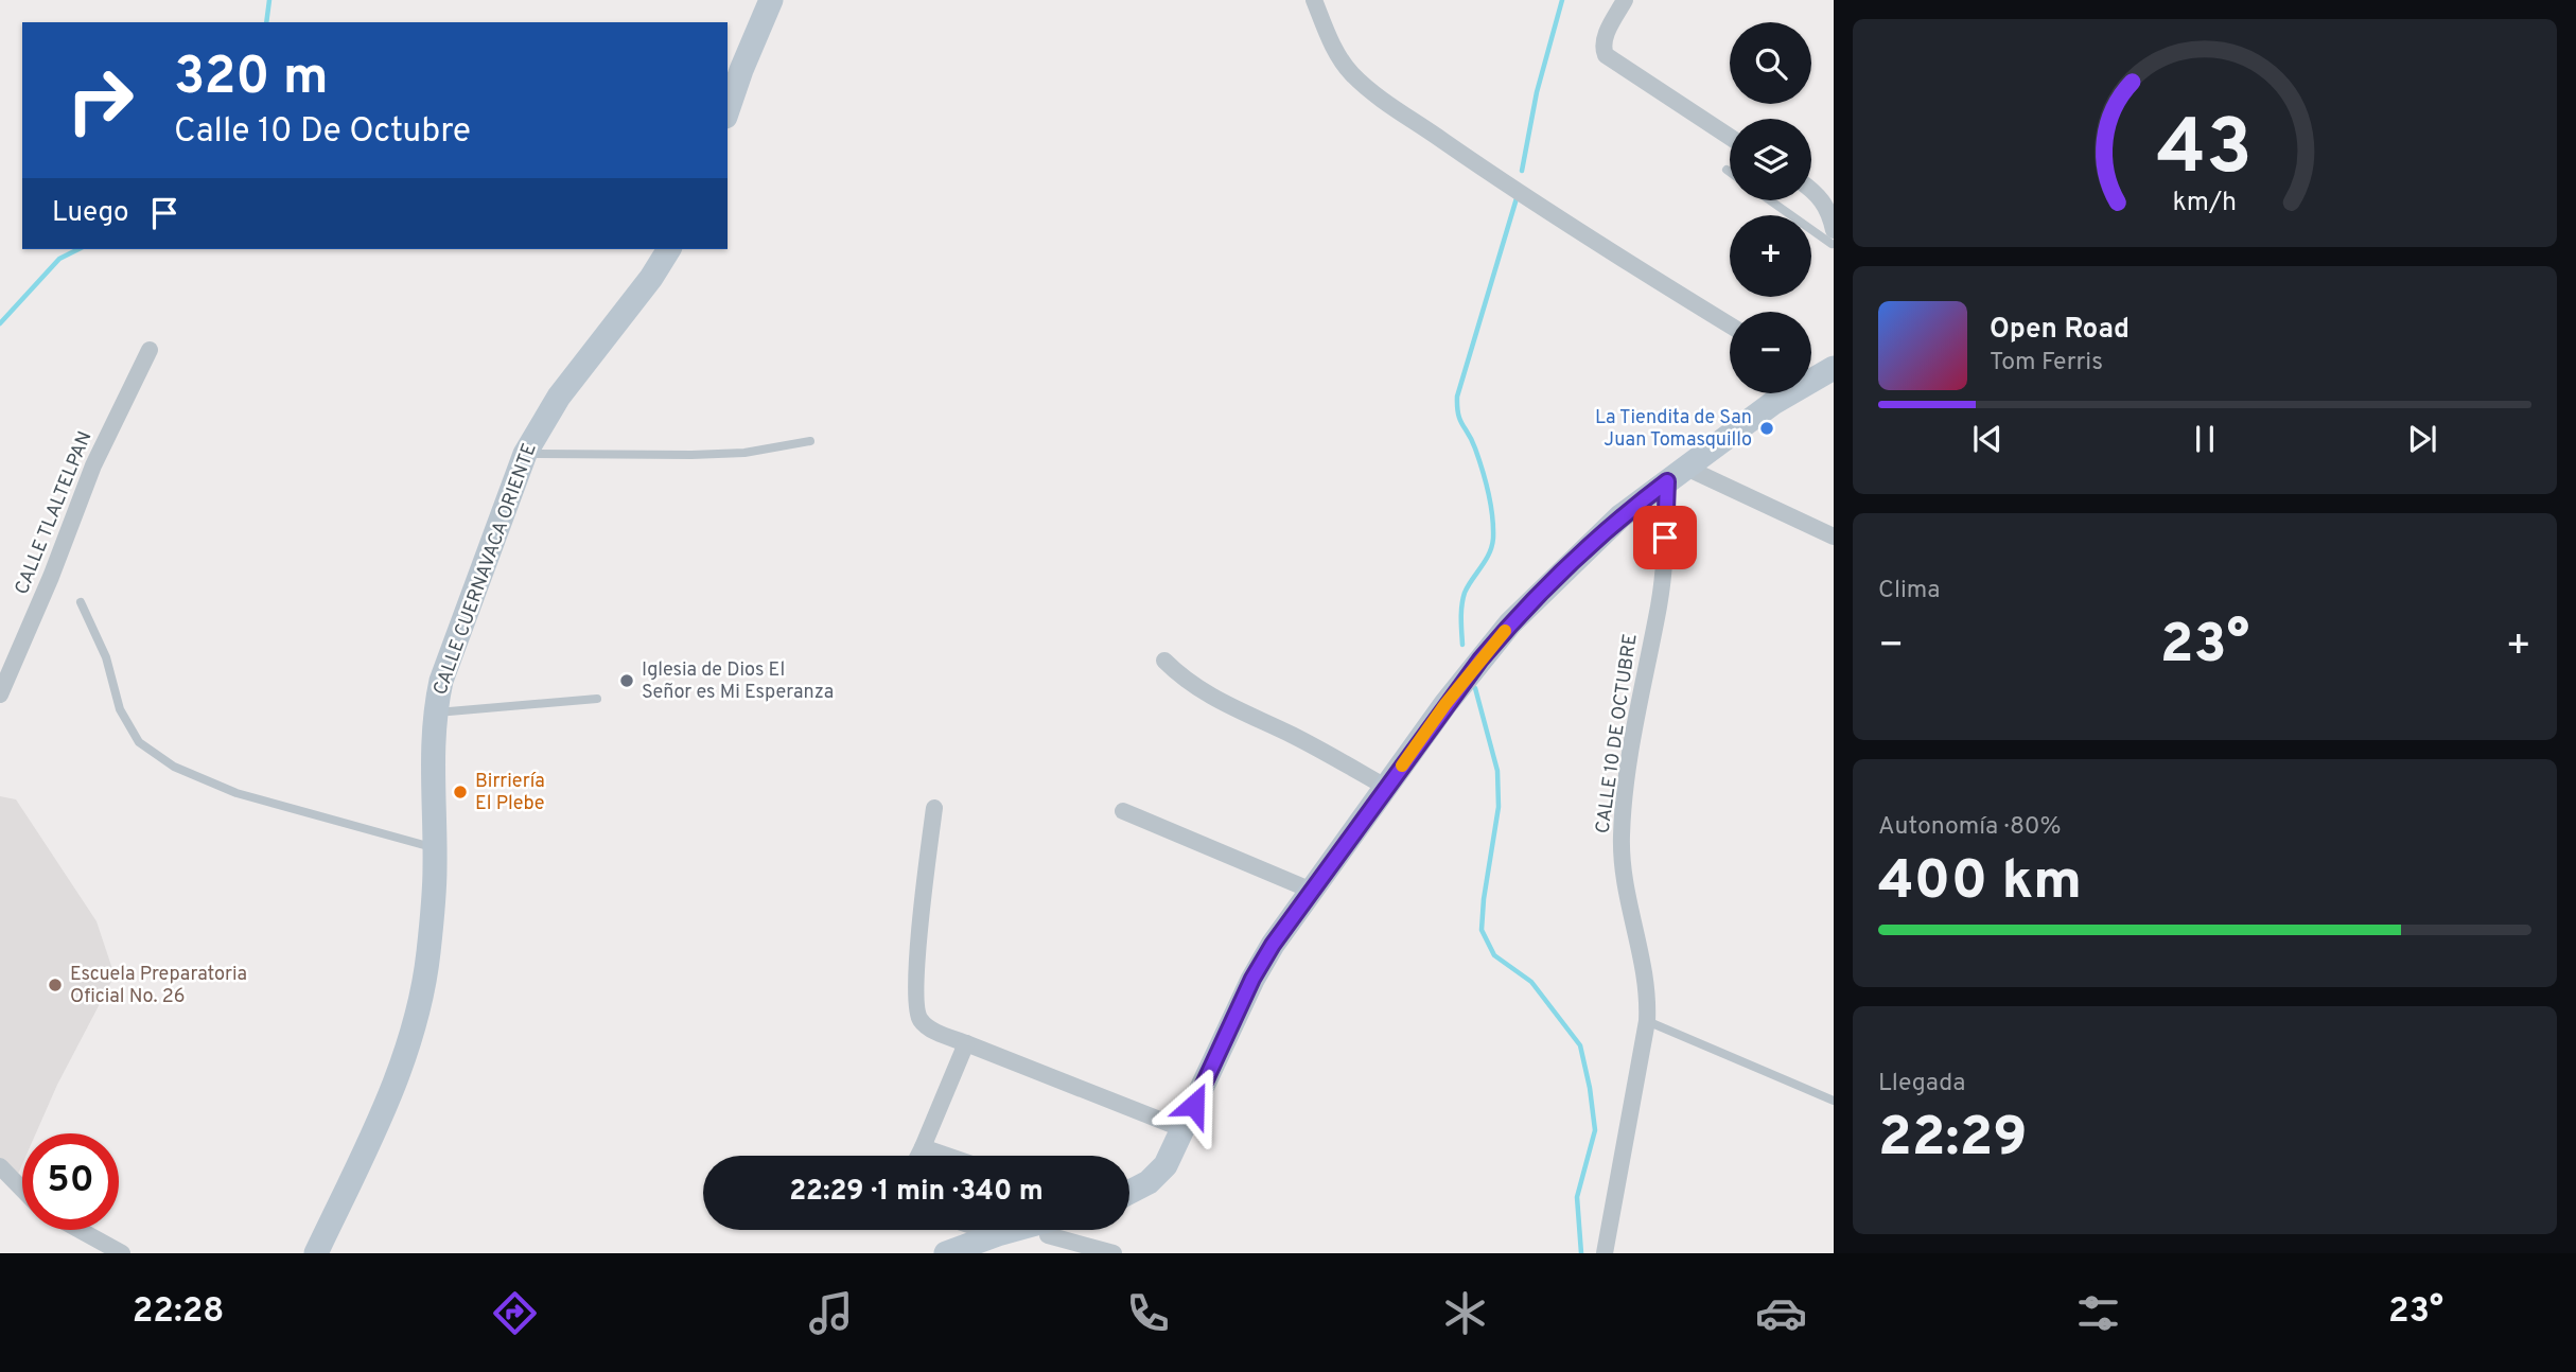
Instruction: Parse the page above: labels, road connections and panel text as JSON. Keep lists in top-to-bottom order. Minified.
{"streets":{"main road":["CALLE CUERNAVACA ORIENTE"],"street":["CALLE TLALTELPAN","CALLE 10 DE OCTUBRE"]},"places":["La Tiendita de San Juan Tomasquillo","Iglesia de Dios El Señor es Mi Esperanza","Birriería El Plebe","Escuela Preparatoria Oficial No. 26"],"page":{"map_buttons":["+","−"],"turn":["320 m","Calle 10 De Octubre"],"then":"Luego","song":["Open Road","Tom Ferris"],"tile":["Clima",["Autonomía · 80%","400 km"],["Llegada","22:29"]],"heat":["−","23°","+"],"limit":"50","trip":"22:29 · 1 min · 340 m","tabs":["22:28","23°"],"gauge":["43","km/h"]}}
